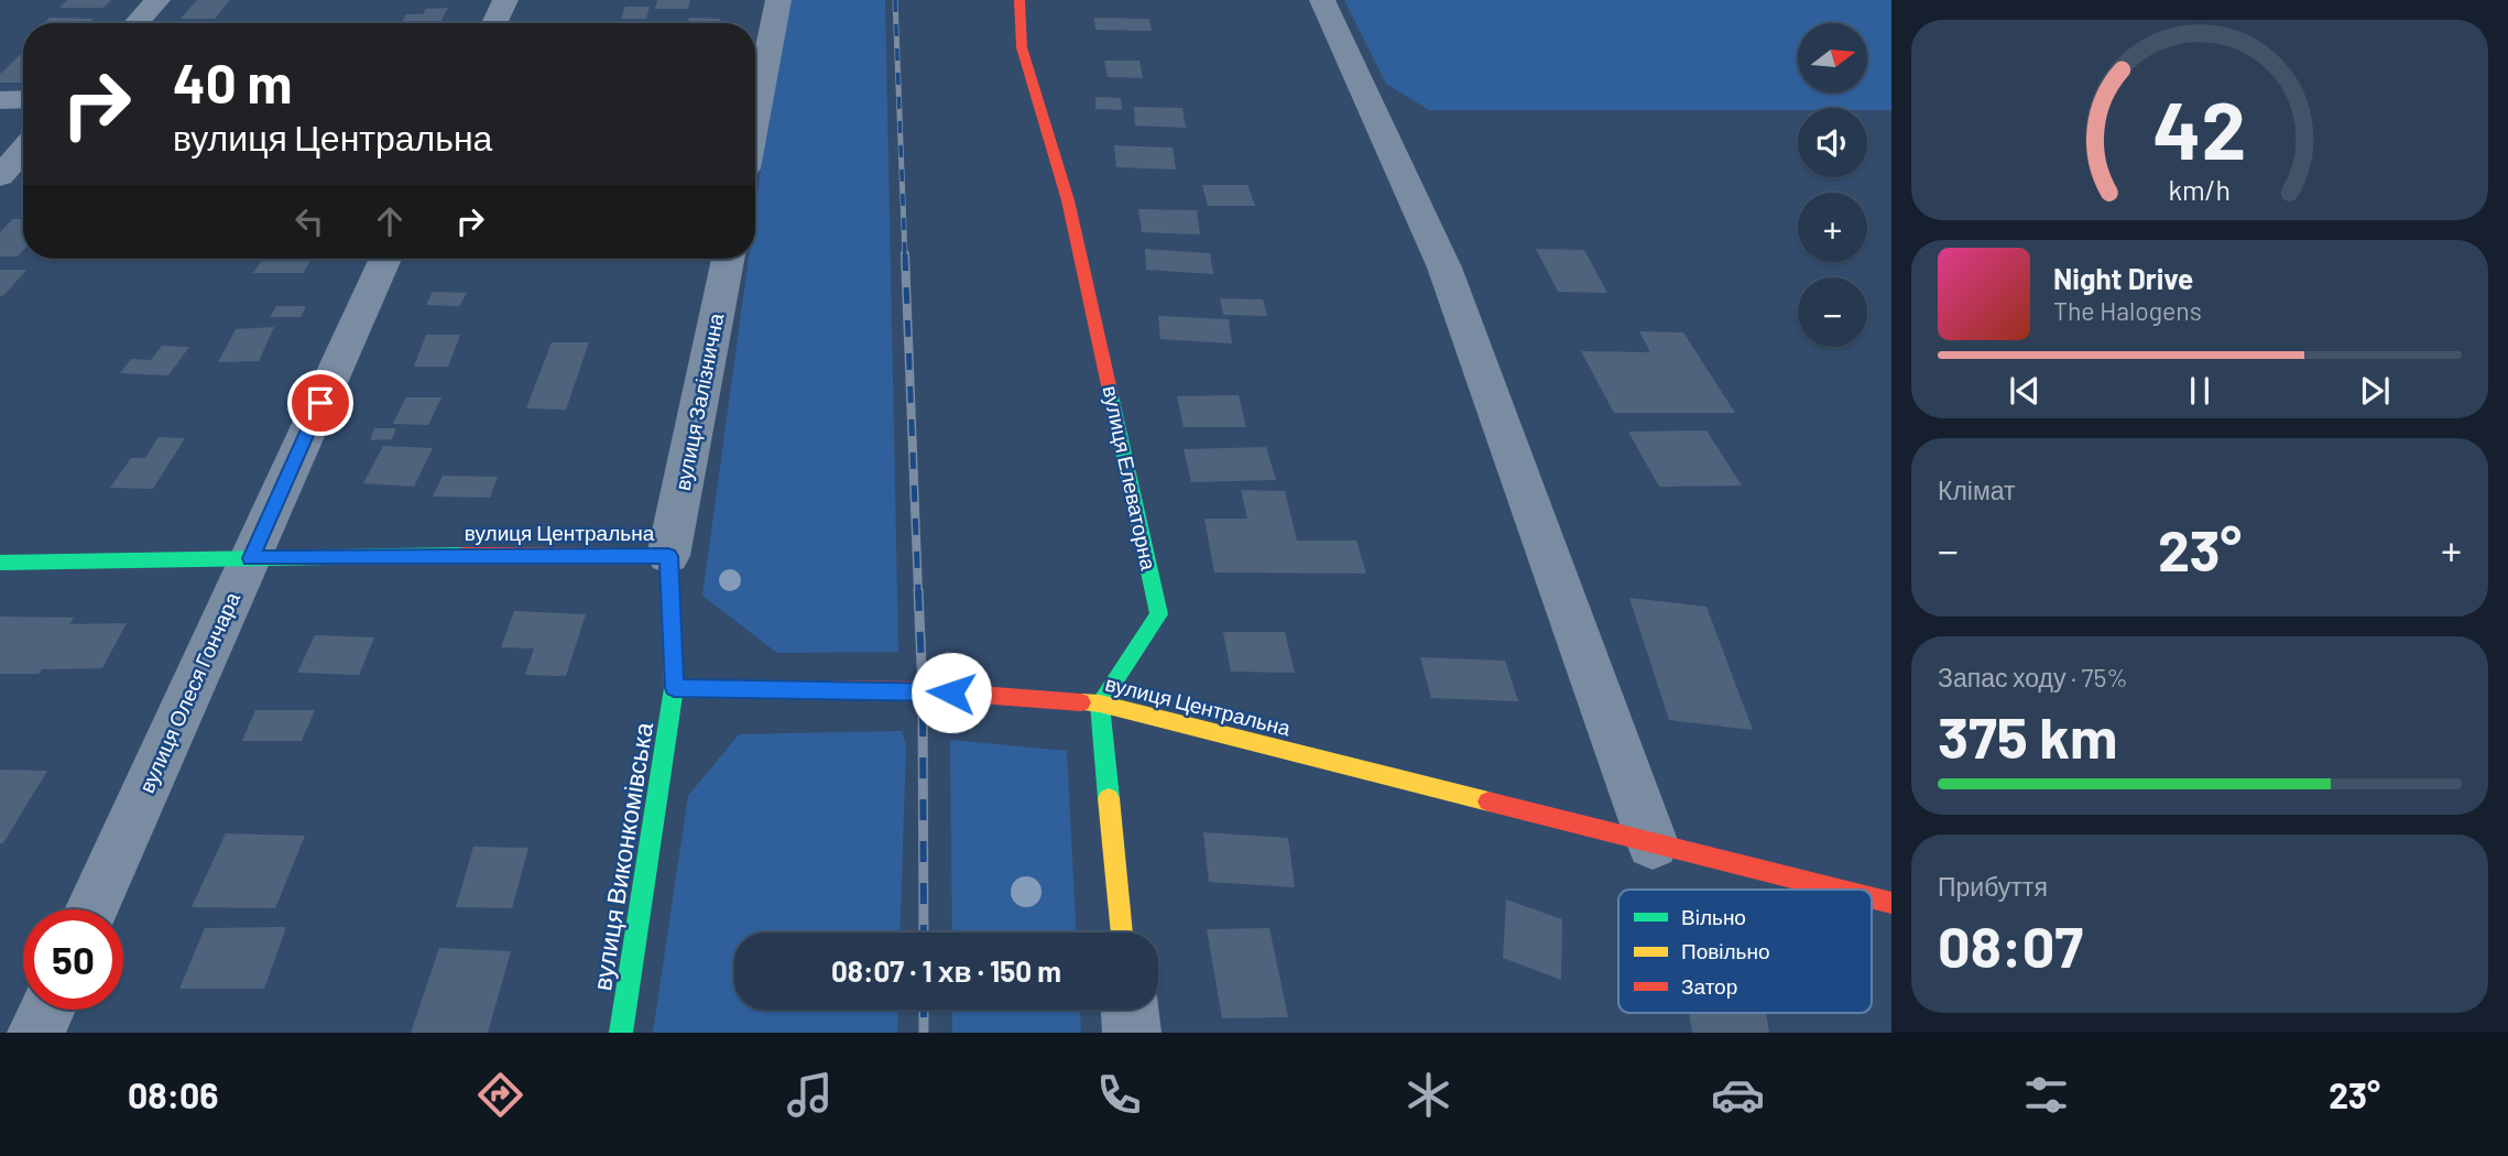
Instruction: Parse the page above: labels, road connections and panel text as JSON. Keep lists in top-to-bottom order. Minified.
{"streets":{"main road":["вулиця Елеваторна","вулиця Центральна","вулиця Виконкомівська"],"street":["вулиця Залізнична","вулиця Олеся Гончара"]},"crossings":[["вулиця Залізнична","вулиця Центральна"],["вулиця Елеваторна","вулиця Центральна"],["вулиця Центральна","вулиця Олеся Гончара"],["вулиця Центральна","вулиця Виконкомівська"]],"legend":["Вільно","Повільно","Затор"],"north":"right","page":{"map_buttons":["+","−"],"turn":["40 m","вулиця Центральна"],"song":["Night Drive","The Halogens"],"tile":["Клімат",["Запас ходу · 75%","375 km"],["Прибуття","08:07"]],"heat":["−","23°","+"],"limit":"50","trip":"08:07 · 1 хв · 150 m","tabs":["08:06","23°"],"gauge":["42","km/h"]}}
